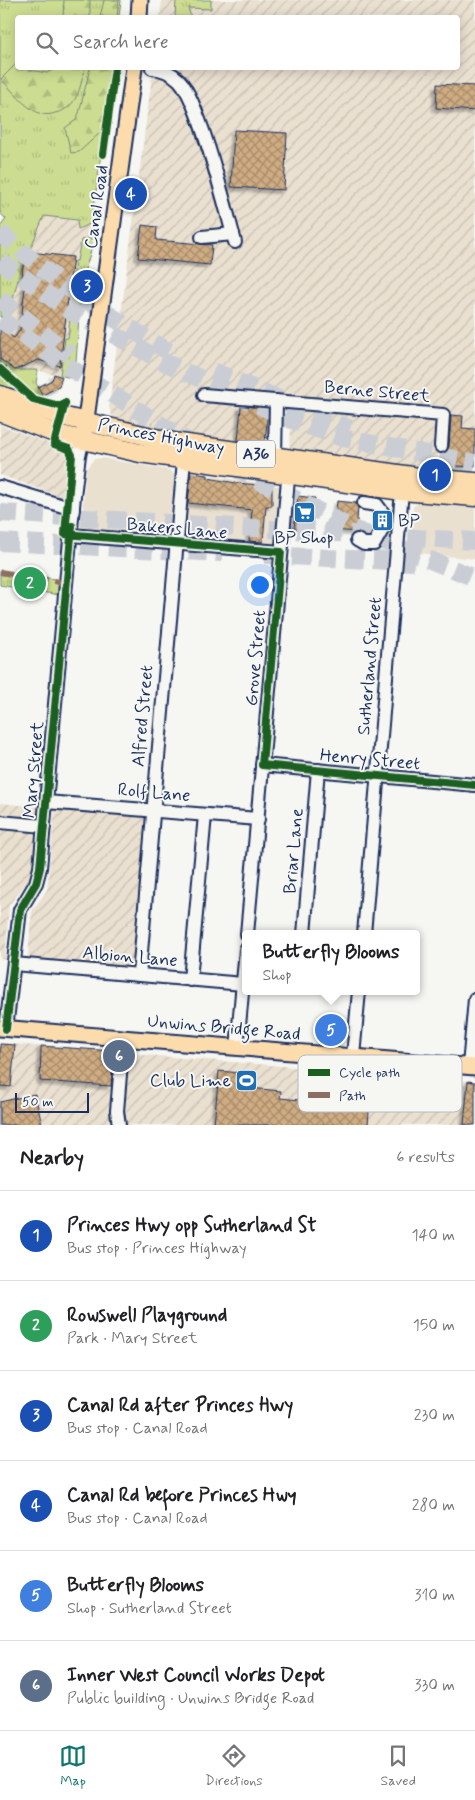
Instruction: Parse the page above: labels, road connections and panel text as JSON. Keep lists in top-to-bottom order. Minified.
{"streets":{"highway":["Princes Highway","A36"],"main road":["Canal Road","Unwins Bridge Road"],"street":["Berne Street","Bakers Lane","Grove Street","Sutherland Street","Alfred Street","Henry Street","Mary Street","Rolf Lane","Briar Lane","Albion Lane"]},"crossings":[["Canal Road","Princes Highway"],["Canal Road","Mary Street"],["Princes Highway","Grove Street"],["Princes Highway","Sutherland Street"],["Princes Highway","Alfred Street"],["Princes Highway","Mary Street"],["Bakers Lane","Grove Street"],["Bakers Lane","Alfred Street"],["Bakers Lane","Mary Street"],["Grove Street","Henry Street"],["Grove Street","Rolf Lane"],["Sutherland Street","Henry Street"],["Alfred Street","Rolf Lane"],["Alfred Street","Albion Lane"],["Henry Street","Briar Lane"],["Mary Street","Rolf Lane"],["Mary Street","Albion Lane"],["Mary Street","Unwins Bridge Road"]],"places":{"supermarket":["BP Shop"],"building":["BP"],"sports":["Club Lime"]},"legend":["Cycle path","Path"],"scale_bar":"50 m","page":{"search":"Search here","pins":["4","3","1","2","5","6"],"popup":["Butterfly Blooms","Shop"],"scale":"50 m","heading":["Nearby","6 results"],"list":[{"mark":"1","name":"Princes Hwy opp Sutherland St","note":"Bus stop · Princes Highway","value":"140 m"},{"mark":"2","name":"Rowswell Playground","note":"Park · Mary Street","value":"150 m"},{"mark":"3","name":"Canal Rd after Princes Hwy","note":"Bus stop · Canal Road","value":"230 m"},{"mark":"4","name":"Canal Rd before Princes Hwy","note":"Bus stop · Canal Road","value":"280 m"},{"mark":"5","name":"Butterfly Blooms","note":"Shop · Sutherland Street","value":"310 m"},{"mark":"6","name":"Inner West Council Works Depot","note":"Public building · Unwins Bridge Road","value":"330 m"}],"nav":["Map","Directions","Saved"]}}
